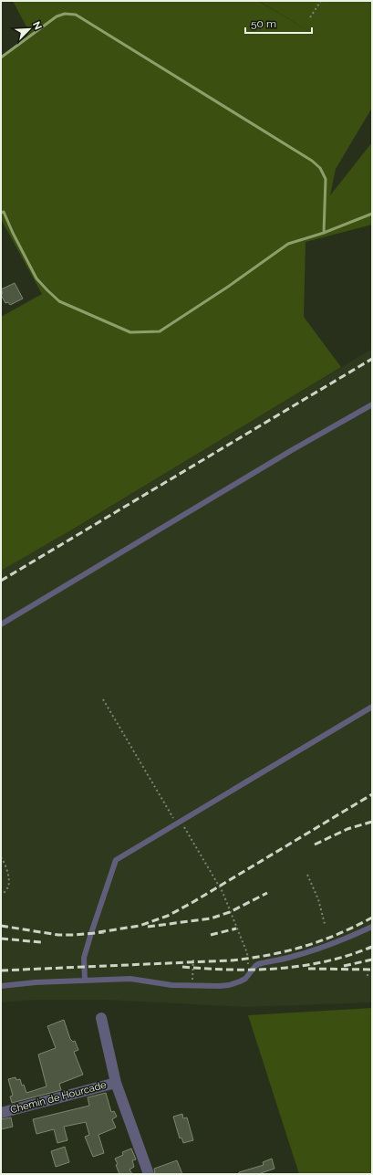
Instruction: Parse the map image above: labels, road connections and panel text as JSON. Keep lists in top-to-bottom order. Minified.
{"streets":{"street":["Chemin de Hourcade"]},"scale_bar":"50 m","north":"top right"}
